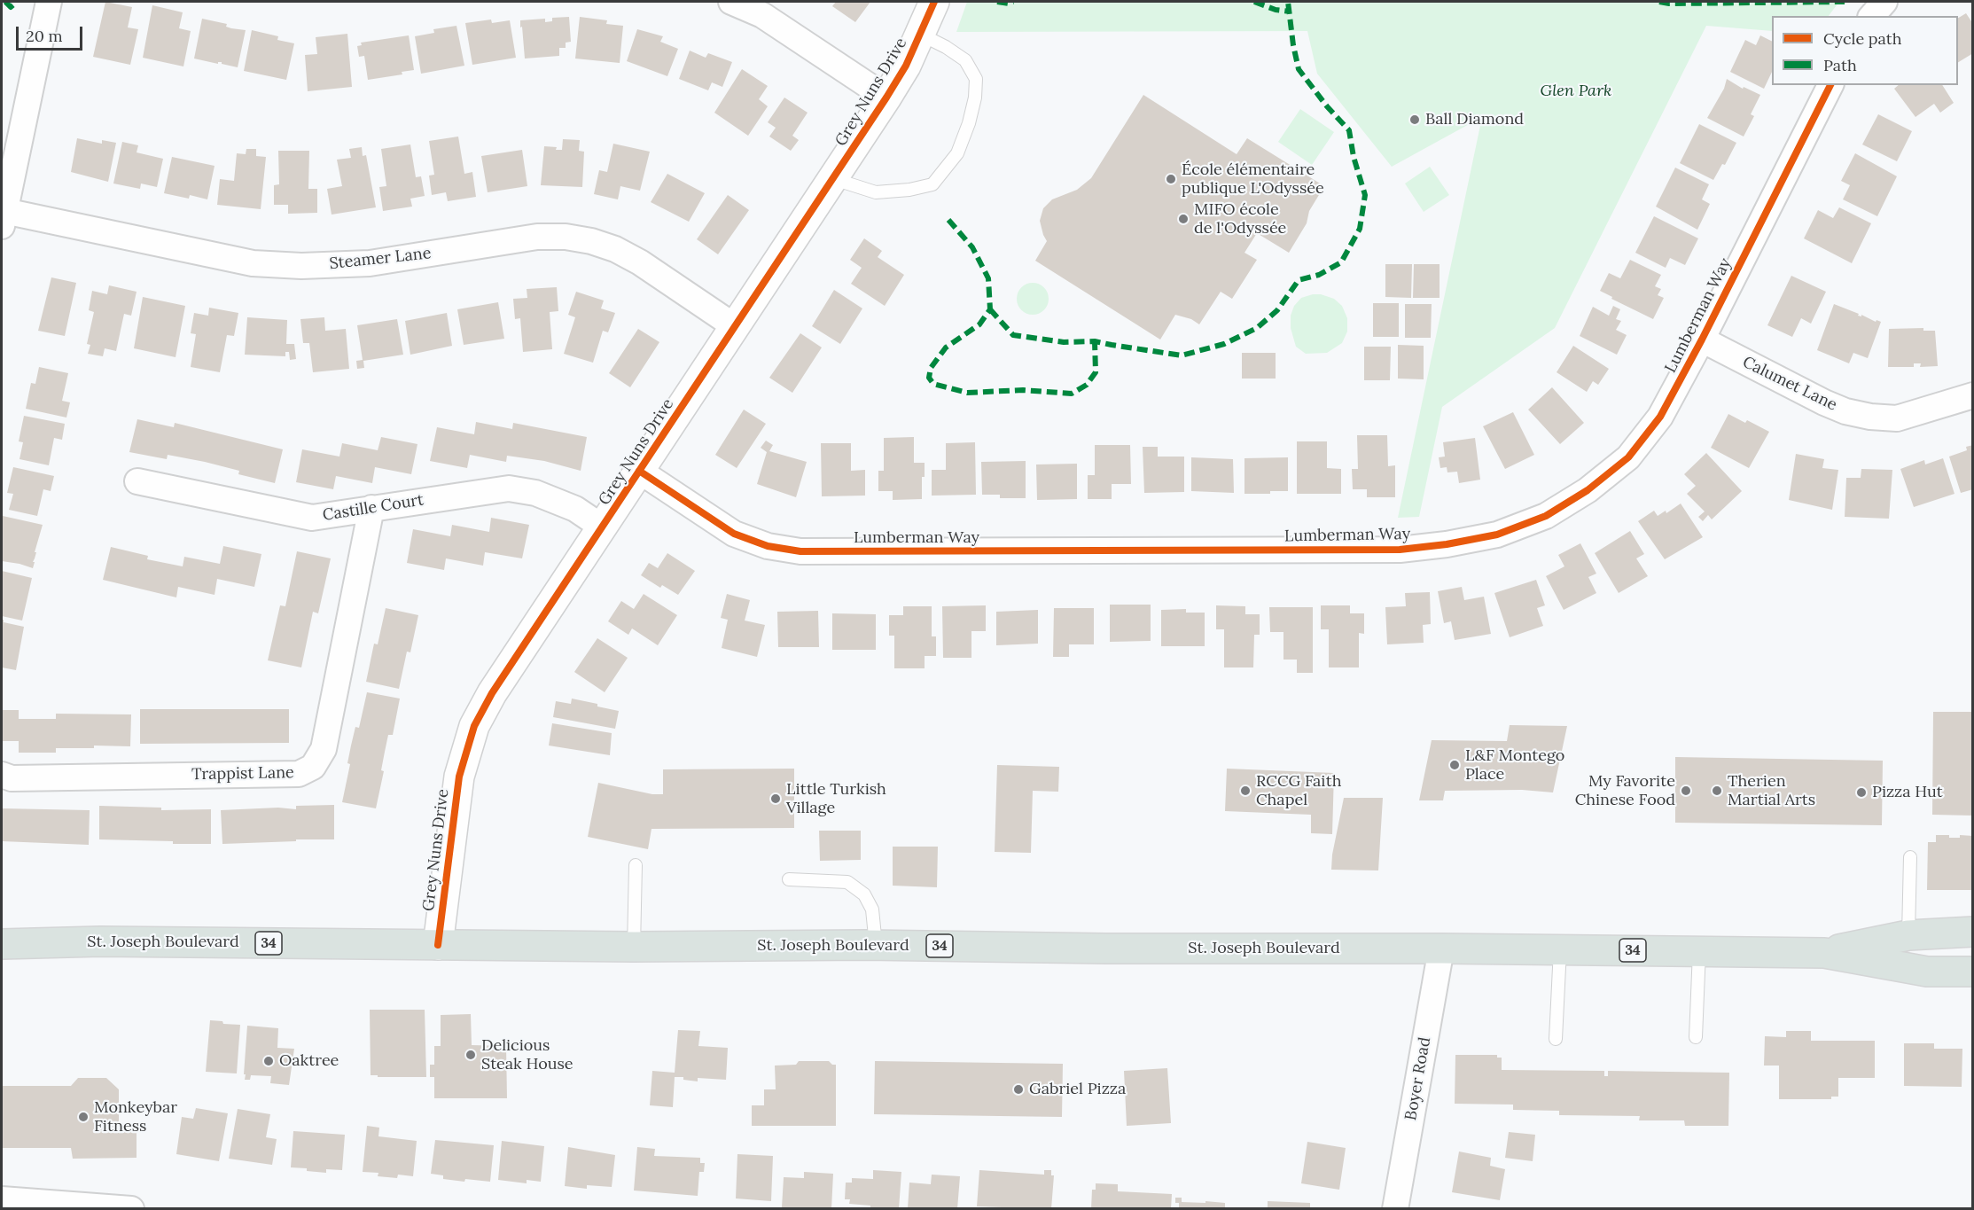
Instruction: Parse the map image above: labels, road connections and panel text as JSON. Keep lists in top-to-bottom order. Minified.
{"streets":{"main road":["St. Joseph Boulevard","34"],"street":["Grey Nuns Drive","Steamer Lane","Lumberman Way","Calumet Lane","Castille Court","Trappist Lane","Boyer Road"]},"crossings":[["Grey Nuns Drive","Steamer Lane"],["Grey Nuns Drive","Lumberman Way"],["Grey Nuns Drive","Castille Court"],["Grey Nuns Drive","St. Joseph Boulevard"],["Lumberman Way","Calumet Lane"],["Castille Court","Trappist Lane"],["St. Joseph Boulevard","Boyer Road"]],"parks":["Glen Park"],"places":["Ball Diamond","École élémentaire publique L'Odyssée","MIFO école de l'Odyssée","L&F Montego Place","RCCG Faith Chapel","My Favorite Chinese Food","Therien Martial Arts","Pizza Hut","Little Turkish Village","Delicious Steak House","Oaktree","Gabriel Pizza","Monkeybar Fitness"],"legend":["Cycle path","Path"],"scale_bar":"20 m"}
